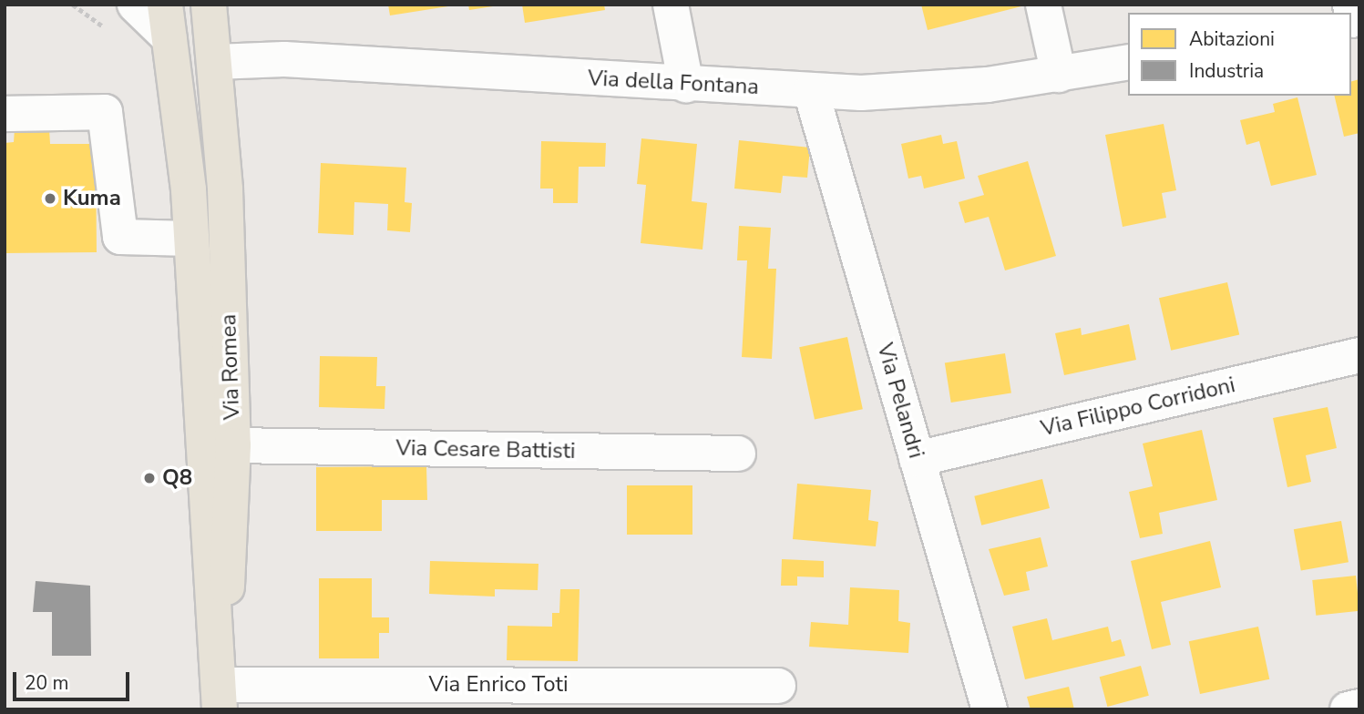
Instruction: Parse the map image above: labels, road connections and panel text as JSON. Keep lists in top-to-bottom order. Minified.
{"streets":{"main road":["Via Romea"],"street":["Via della Fontana","Via Pelandri","Via Filippo Corridoni","Via Cesare Battisti","Via Enrico Toti"]},"crossings":[["Via della Fontana","Via Romea"],["Via della Fontana","Via Pelandri"],["Via Romea","Via Cesare Battisti"],["Via Romea","Via Enrico Toti"],["Via Pelandri","Via Filippo Corridoni"]],"places":["Kuma","Q8"],"legend":["Abitazioni","Industria"],"scale_bar":"20 m"}
